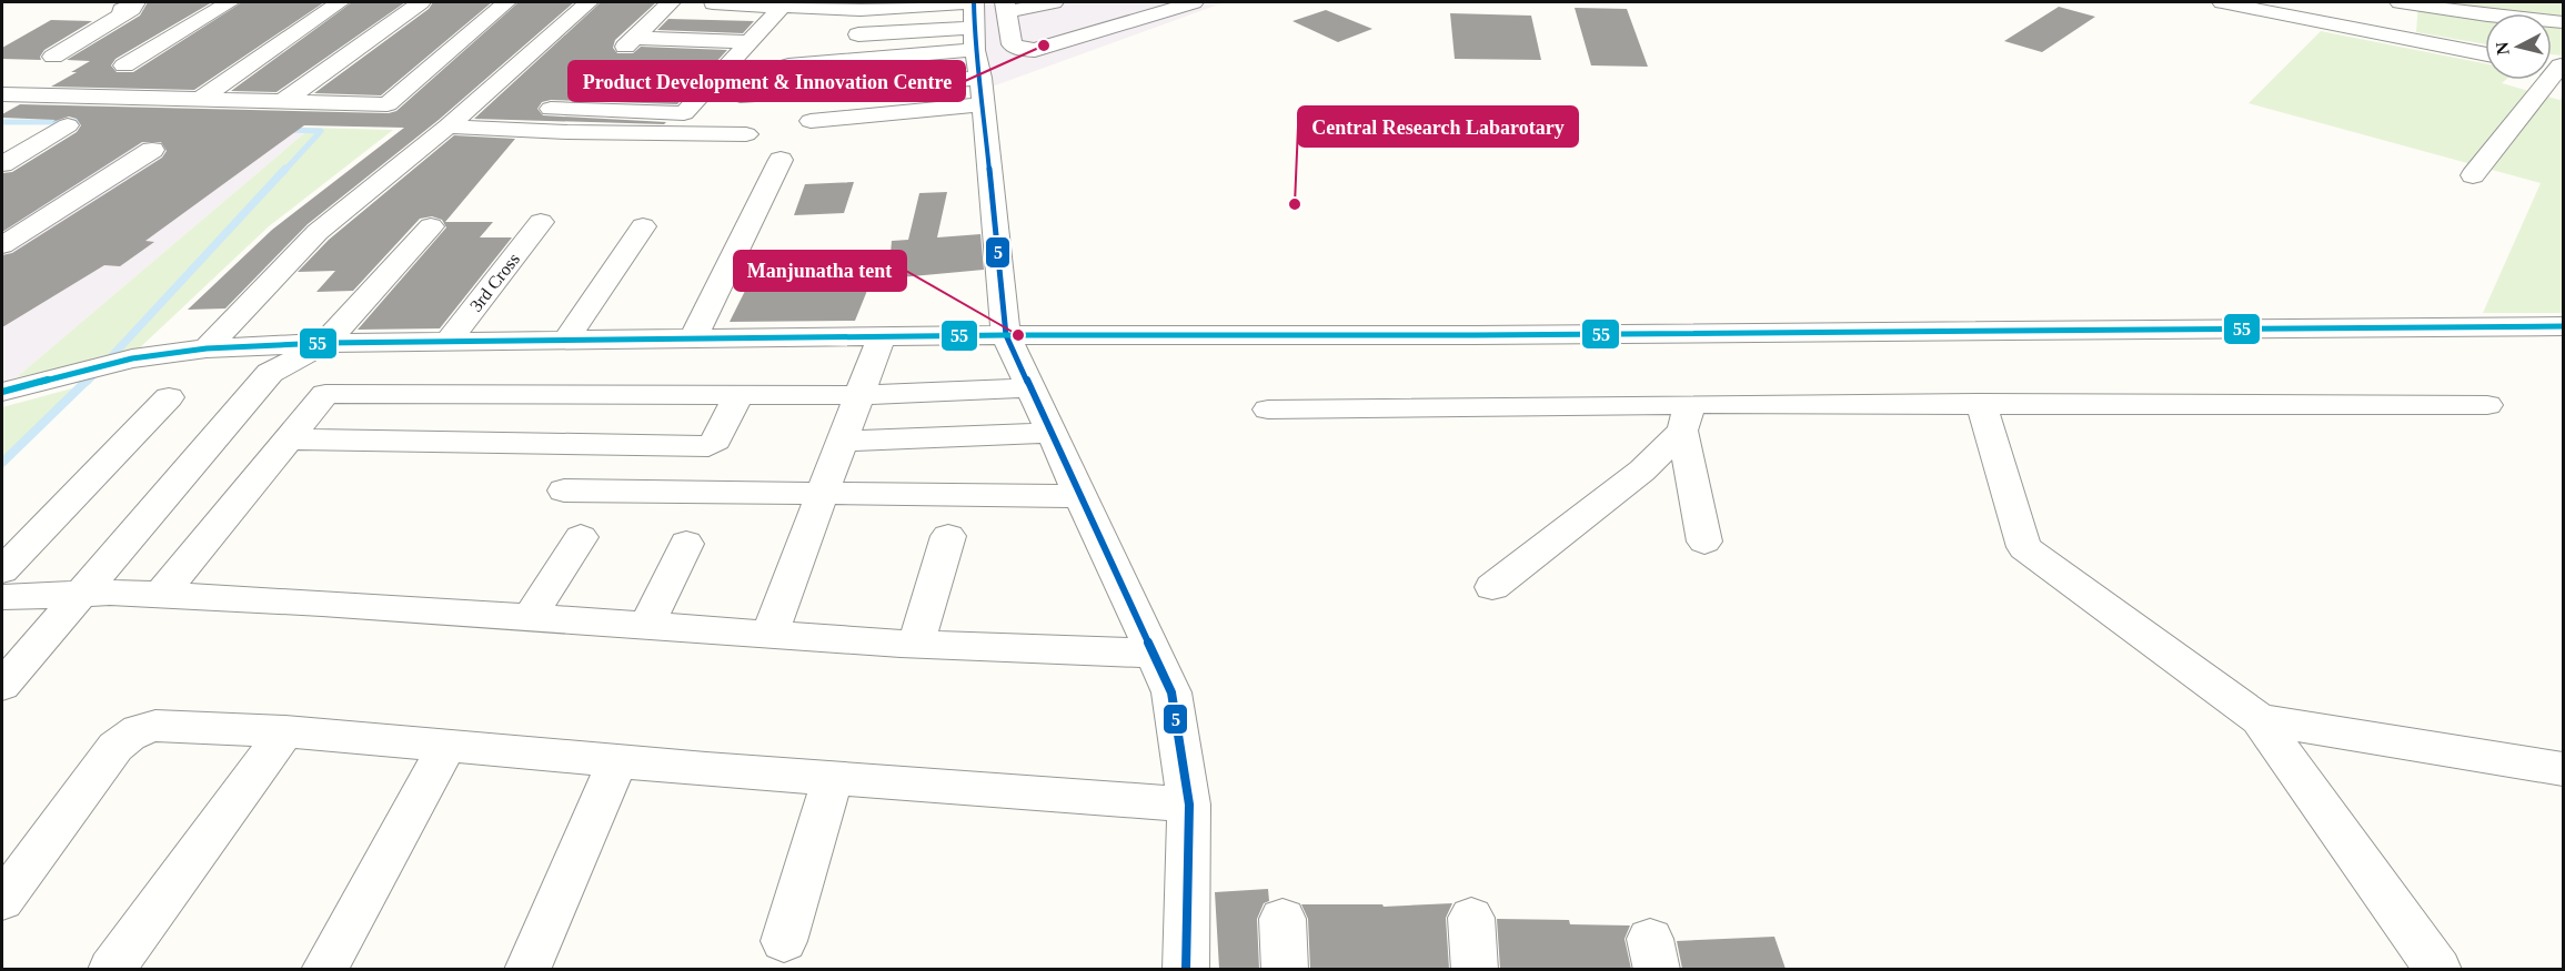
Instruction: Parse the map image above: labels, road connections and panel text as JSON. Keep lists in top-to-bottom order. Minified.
{"streets":{"street":["3rd Cross"]},"places":["Product Development & Innovation Centre","Central Research Labarotary","Manjunatha tent"],"lines":["transit line 5","transit line 55"],"north":"left"}
